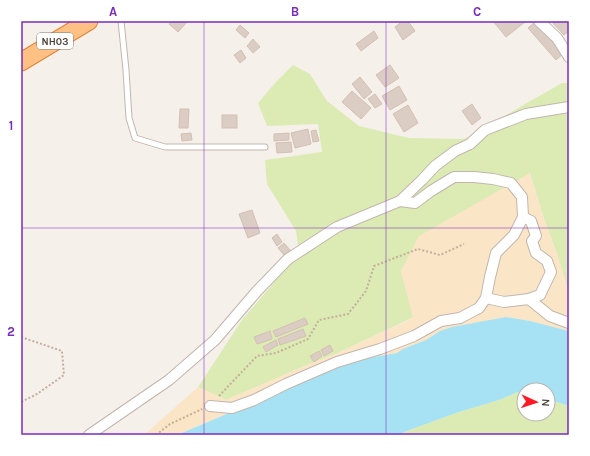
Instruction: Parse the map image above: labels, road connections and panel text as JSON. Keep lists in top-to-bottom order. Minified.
{"streets":{"highway":["NH03"]},"north":"right","grid":{"columns":["A","B","C"],"rows":["1","2"]}}
